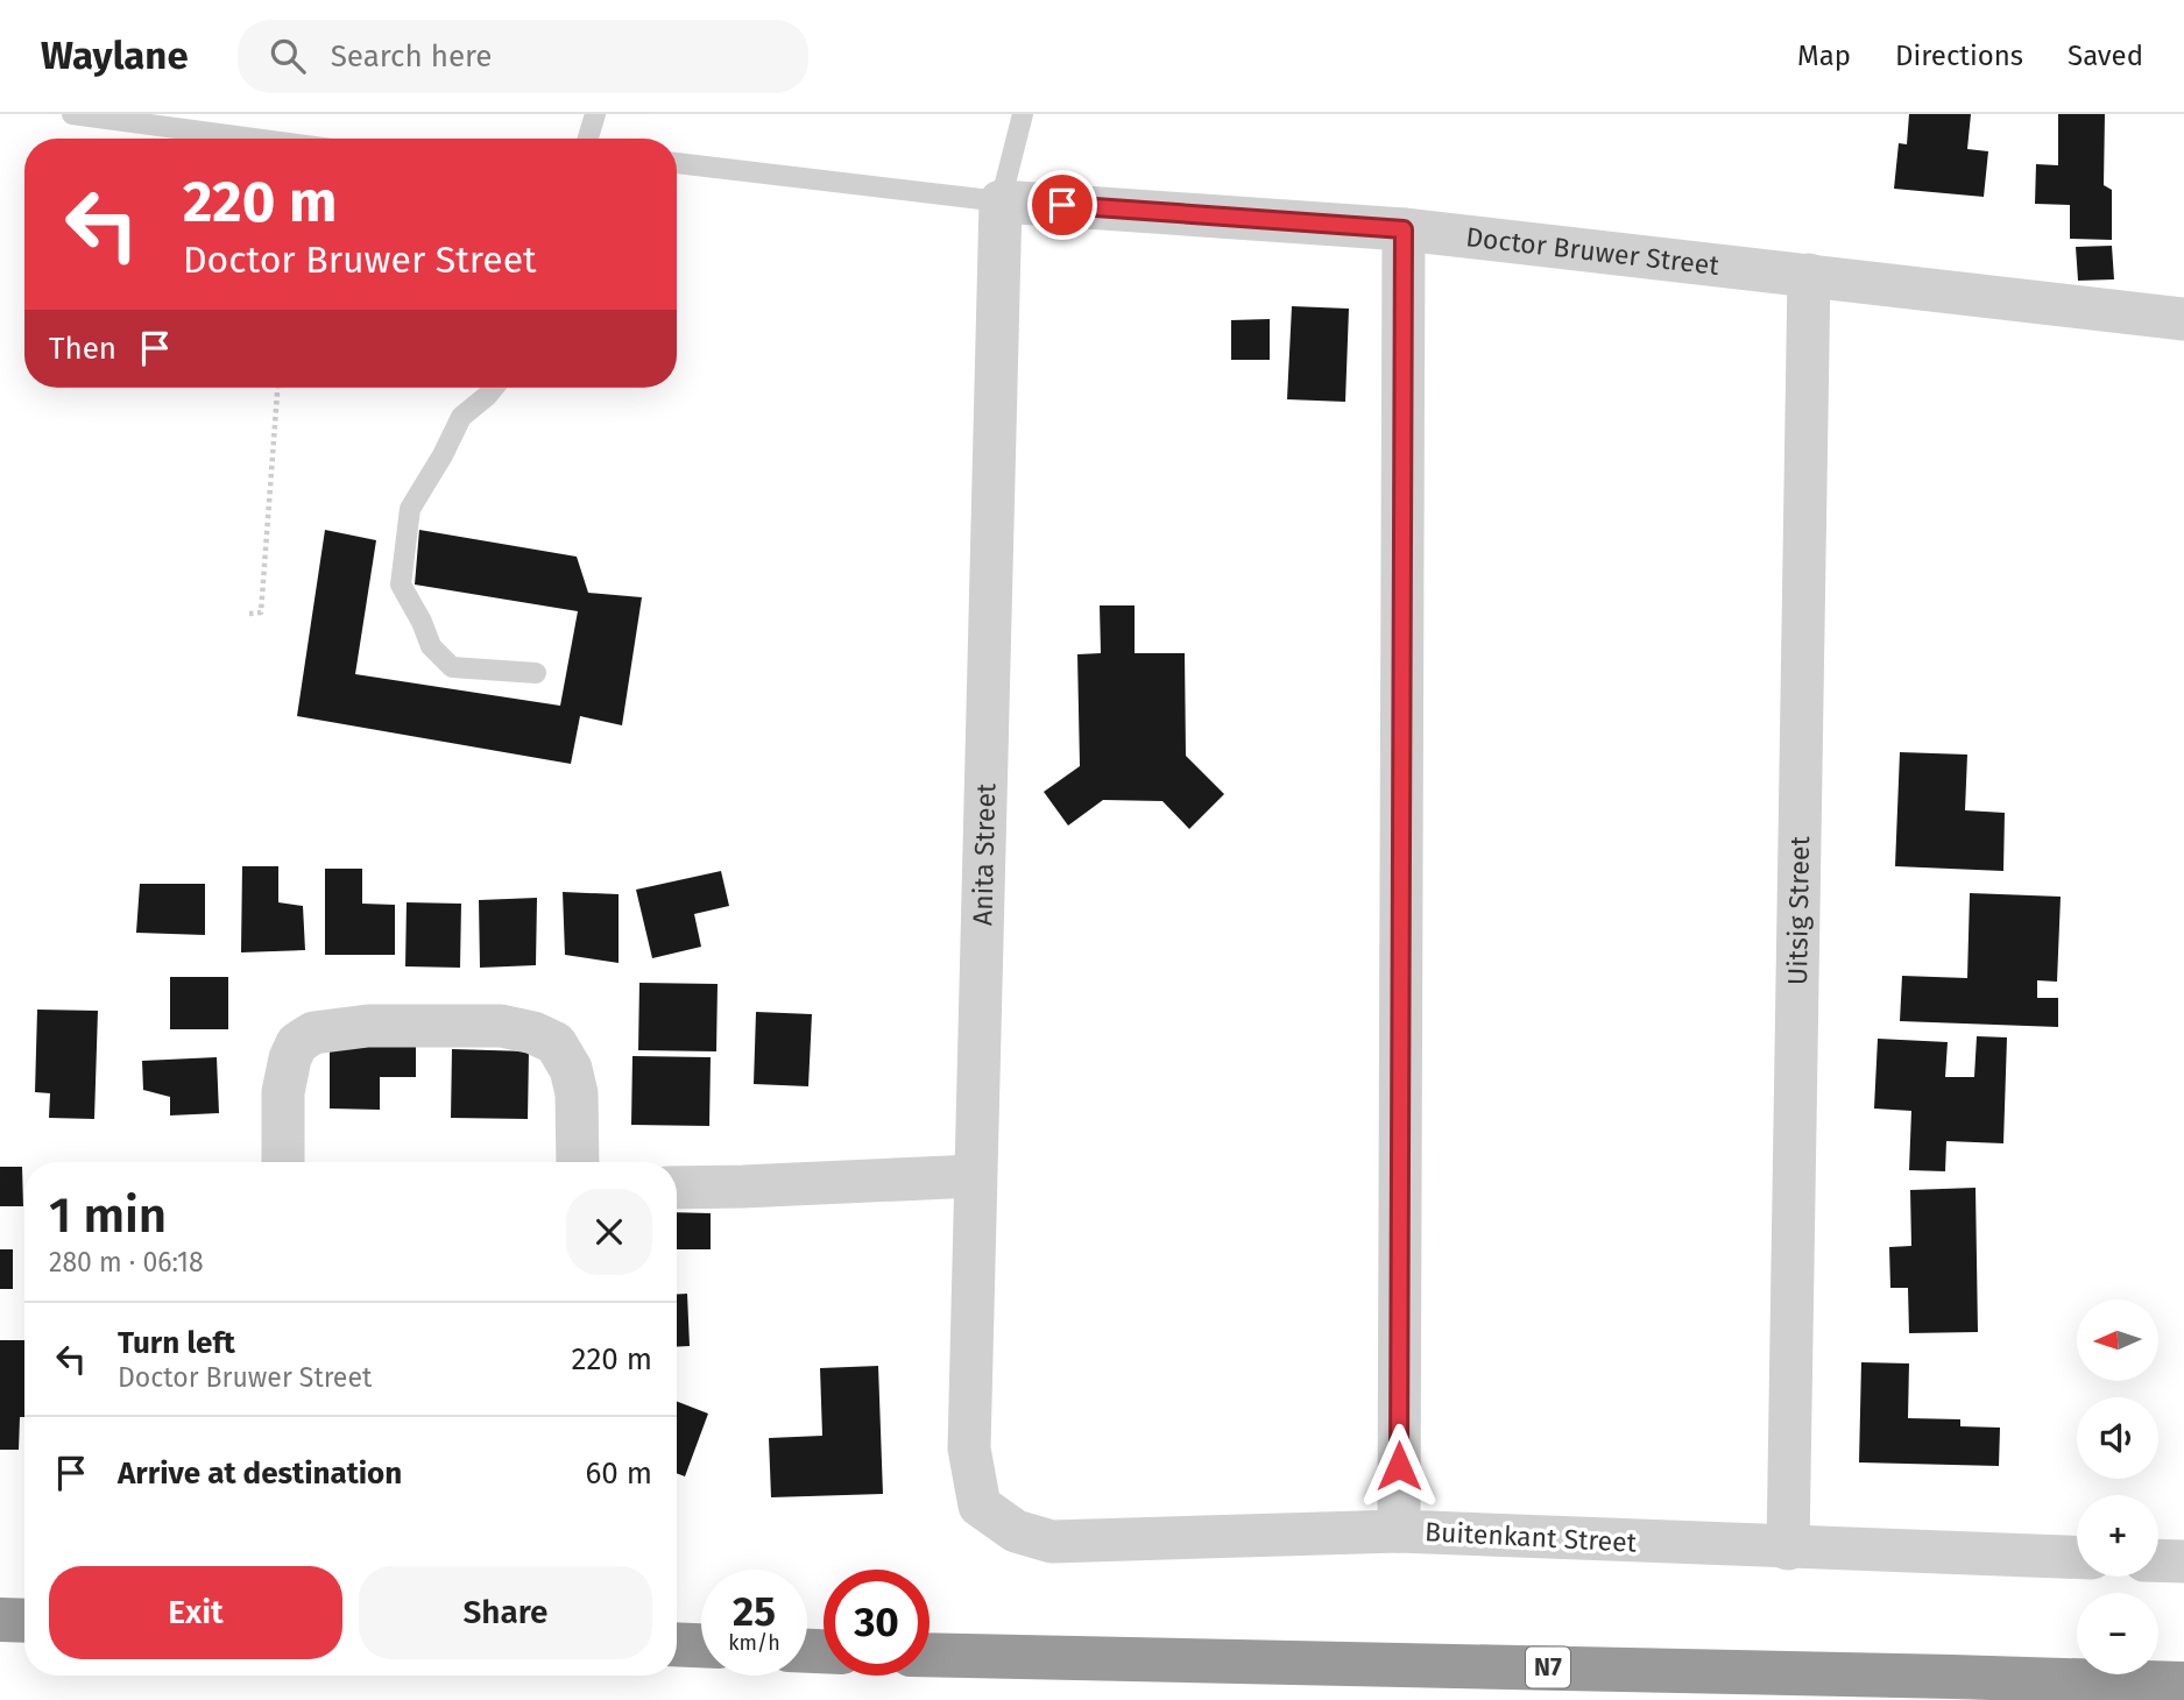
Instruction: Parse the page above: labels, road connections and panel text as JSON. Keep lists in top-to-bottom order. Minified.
{"streets":{"highway":["N7"],"street":["Doctor Bruwer Street","Anita Street","Uitsig Street","Buitenkant Street"]},"crossings":[["Doctor Bruwer Street","Anita Street"],["Doctor Bruwer Street","Uitsig Street"],["Anita Street","Buitenkant Street"],["Uitsig Street","Buitenkant Street"]],"north":"left","page":{"header":"Waylane","search":"Search here","nav":["Map","Directions","Saved"],"turn":["220 m","Doctor Bruwer Street"],"then":"Then","heading":["1 min","280 m · 06:18"],"map_buttons":["+","−"],"list":[{"name":"Turn left","note":"Doctor Bruwer Street","value":"220 m"},{"name":"Arrive at destination","value":"60 m"}],"buttons":["Exit","Share"],"speed":"25 km/h","limit":"30"}}
